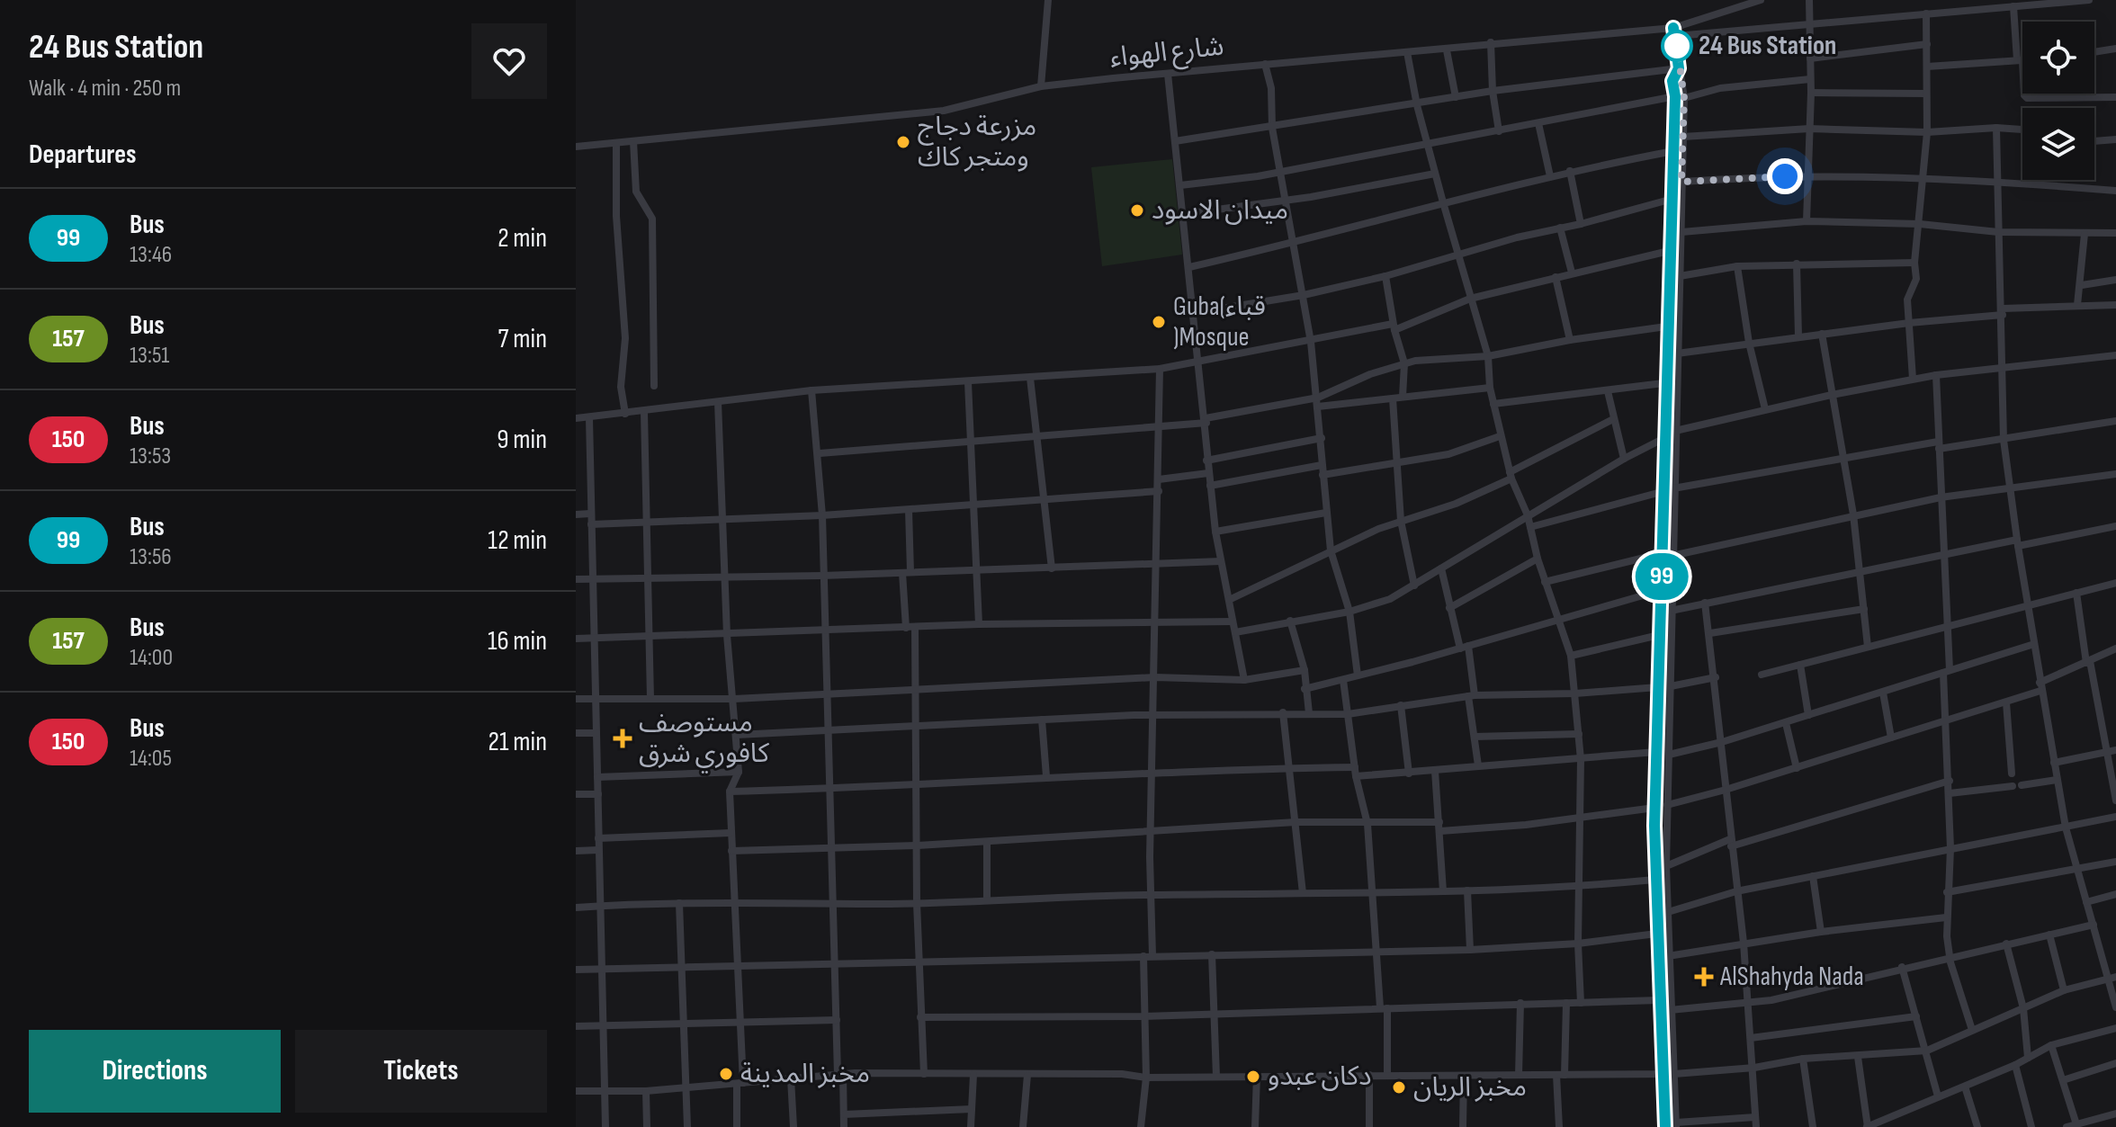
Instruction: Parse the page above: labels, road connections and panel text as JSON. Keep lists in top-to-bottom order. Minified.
{"streets":{"street":["شارع الهواء"]},"places":{"other":["24 Bus Station","مزرعة دجاج ومتجر كاك","ميدان الاسود","Guba(قباء )Mosque","مخبز المدينة","دكان عبدو","مخبز الريان"],"health":["مستوصف كافوري شرق","AlShahyda Nada"]},"lines":["bus line 99"],"page":{"heading":[["24 Bus Station","Walk · 4 min · 250 m"],"Departures"],"on_map":"99","list":[{"mark":"99","name":"Bus","note":"13:46","value":"2 min"},{"mark":"157","name":"Bus","note":"13:51","value":"7 min"},{"mark":"150","name":"Bus","note":"13:53","value":"9 min"},{"mark":"99","name":"Bus","note":"13:56","value":"12 min"},{"mark":"157","name":"Bus","note":"14:00","value":"16 min"},{"mark":"150","name":"Bus","note":"14:05","value":"21 min"}],"buttons":["Directions","Tickets"]}}
